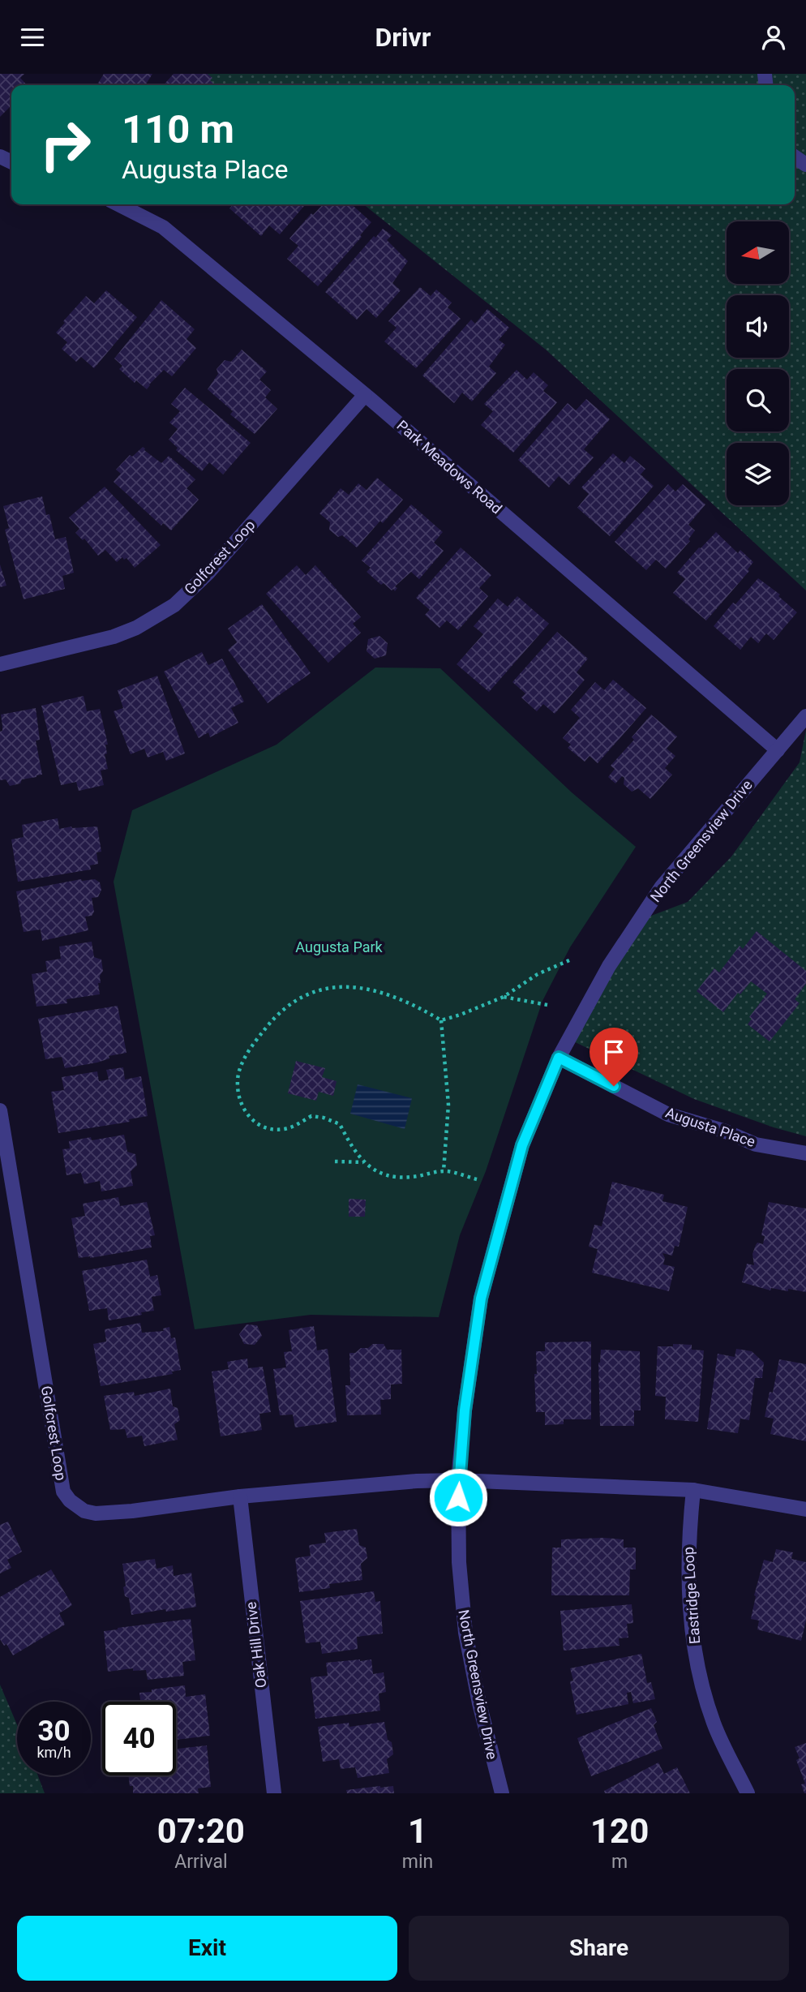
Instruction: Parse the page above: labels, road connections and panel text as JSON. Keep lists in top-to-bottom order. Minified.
{"streets":{"street":["Park Meadows Road","Golfcrest Loop","North Greensview Drive","Augusta Place","Eastridge Loop","Oak Hill Drive"]},"crossings":[["Park Meadows Road","Golfcrest Loop"],["Park Meadows Road","North Greensview Drive"],["Golfcrest Loop","North Greensview Drive"],["Golfcrest Loop","Oak Hill Drive"],["North Greensview Drive","Augusta Place"]],"parks":["Augusta Park"],"north":"left","page":{"header":"Drivr","turn":["110 m","Augusta Place"],"speed":"30 km/h","limit":"40","eta":["07:20","Arrival","1","min","120","m"],"buttons":["Exit","Share"]}}
